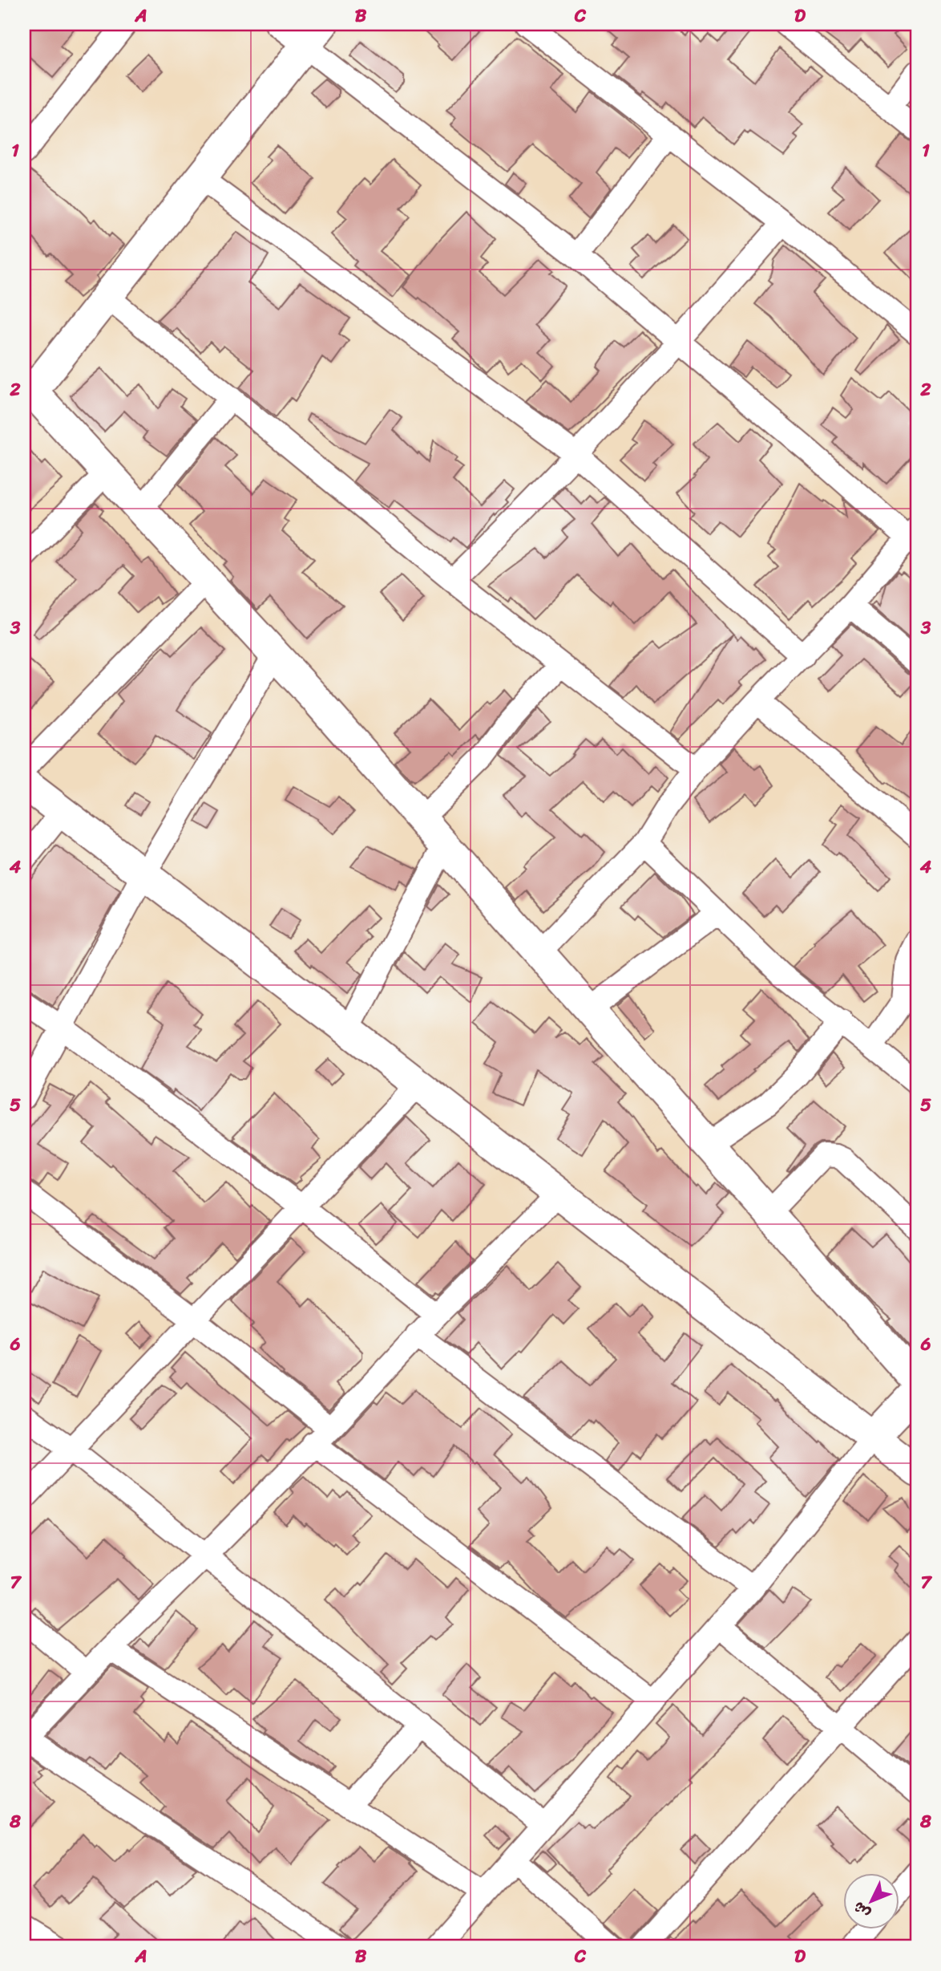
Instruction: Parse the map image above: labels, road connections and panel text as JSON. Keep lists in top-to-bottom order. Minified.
{"north":"bottom left","grid":{"columns":["A","B","C","D"],"rows":["1","2","3","4","5","6","7","8"]}}
